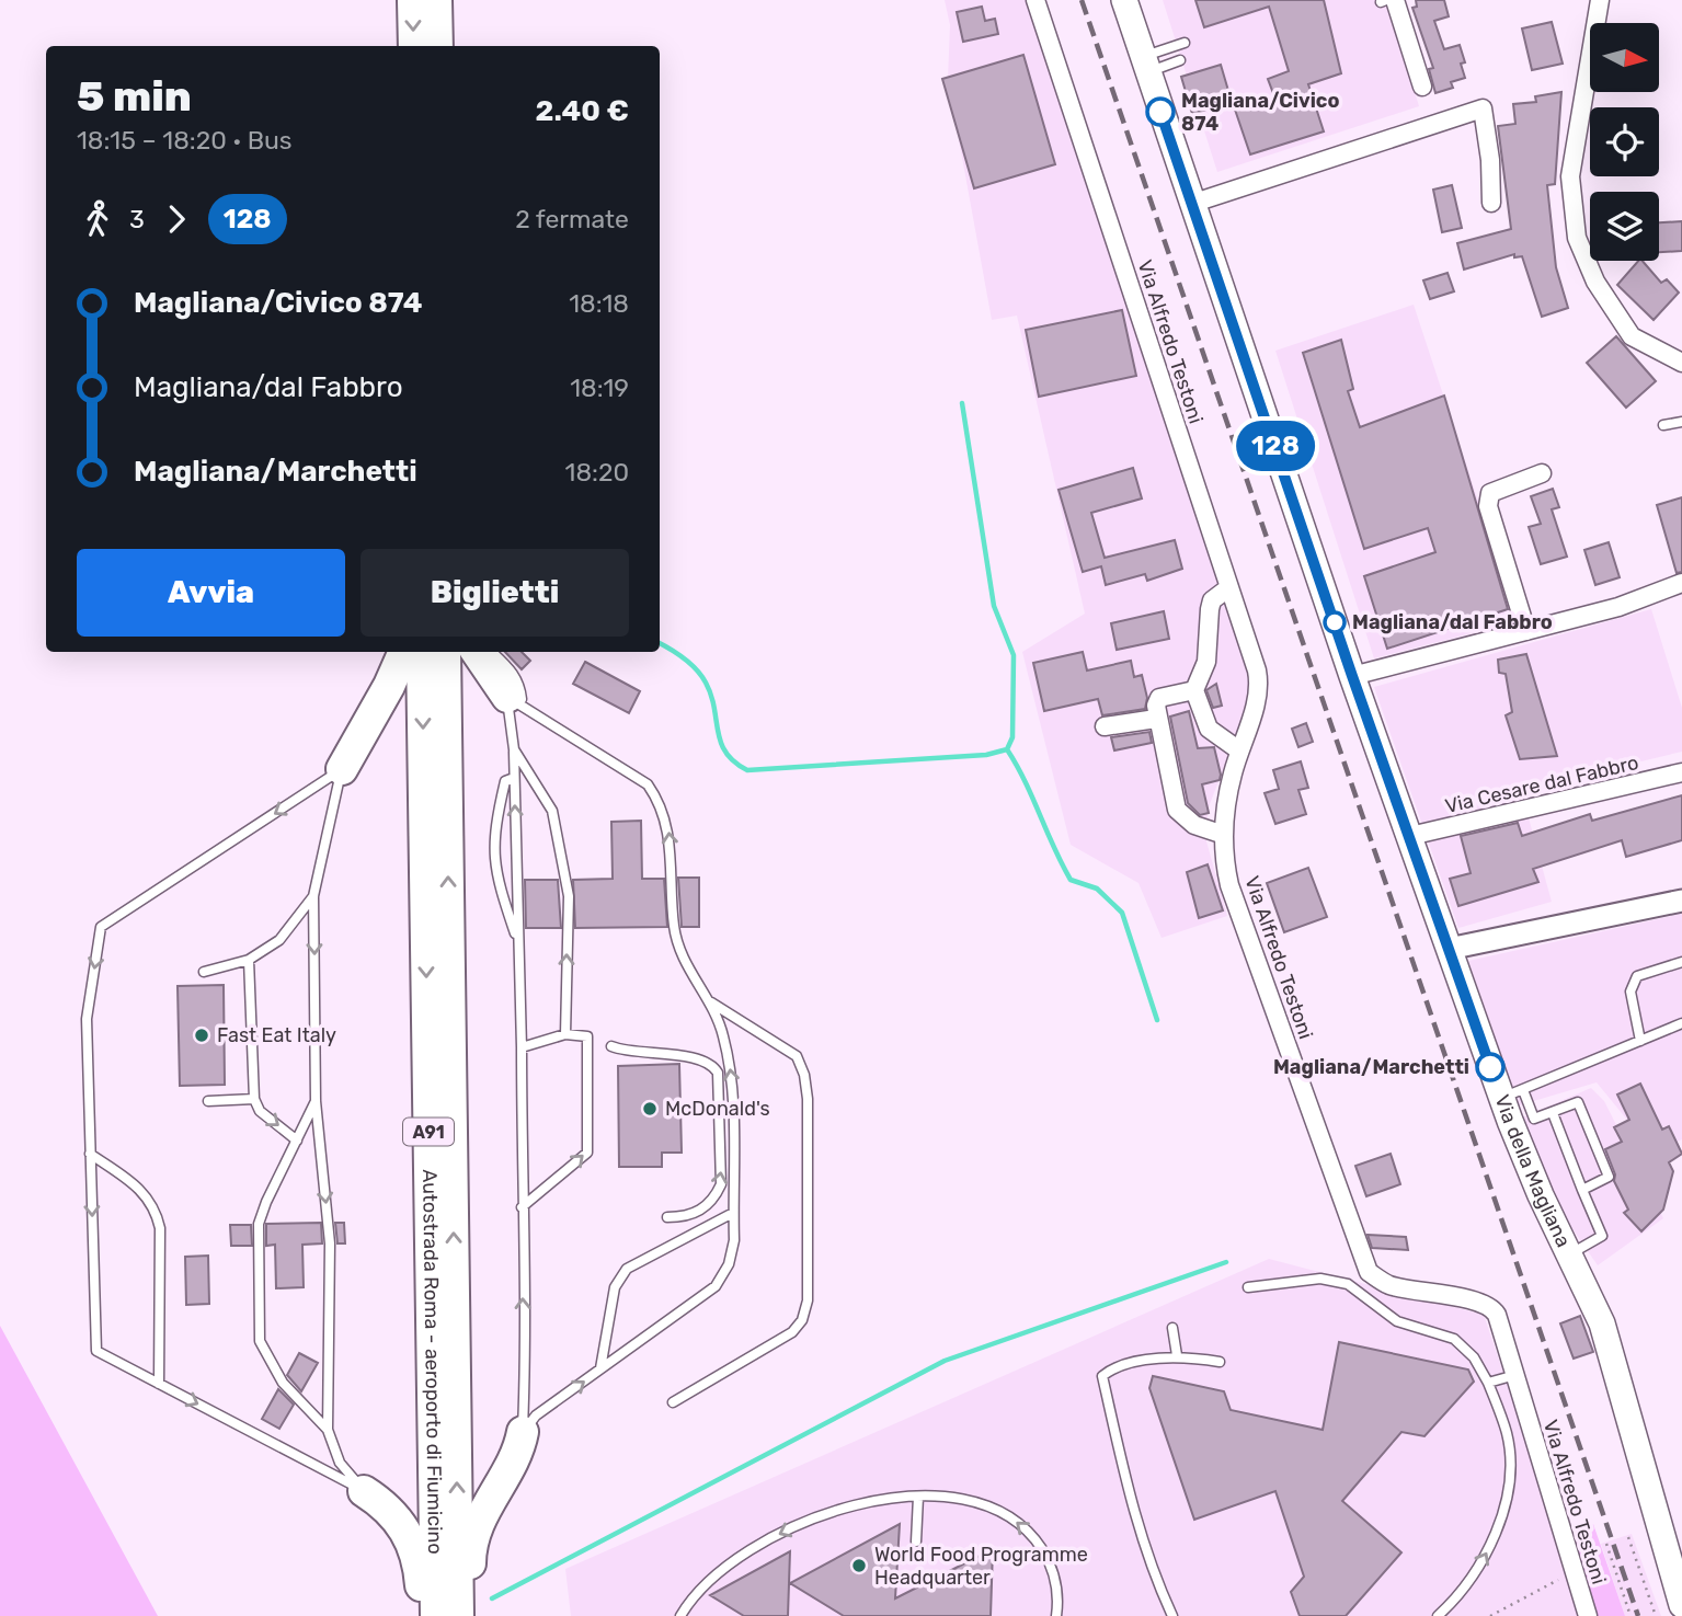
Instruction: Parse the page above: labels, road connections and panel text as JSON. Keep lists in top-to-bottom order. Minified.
{"streets":{"highway":["A91","Autostrada Roma - aeroporto di Fiumicino"],"main road":["Via della Magliana"],"street":["Via Alfredo Testoni","Via Cesare dal Fabbro"]},"crossings":[["Via Cesare dal Fabbro","Via della Magliana"]],"places":["Magliana/Civico 874","Magliana/dal Fabbro","Fast Eat Italy","Magliana/Marchetti","McDonald's","World Food Programme Headquarter"],"lines":["bus line 128"],"north":"right","page":{"on_map":"128","heading":["5 min","18:15 – 18:20 · Bus","2.40 €"],"legs":["3","128","2 fermate"],"list":[{"name":"Magliana/Civico 874","value":"18:18"},{"name":"Magliana/dal Fabbro","value":"18:19"},{"name":"Magliana/Marchetti","value":"18:20"}],"buttons":["Avvia","Biglietti"]}}
